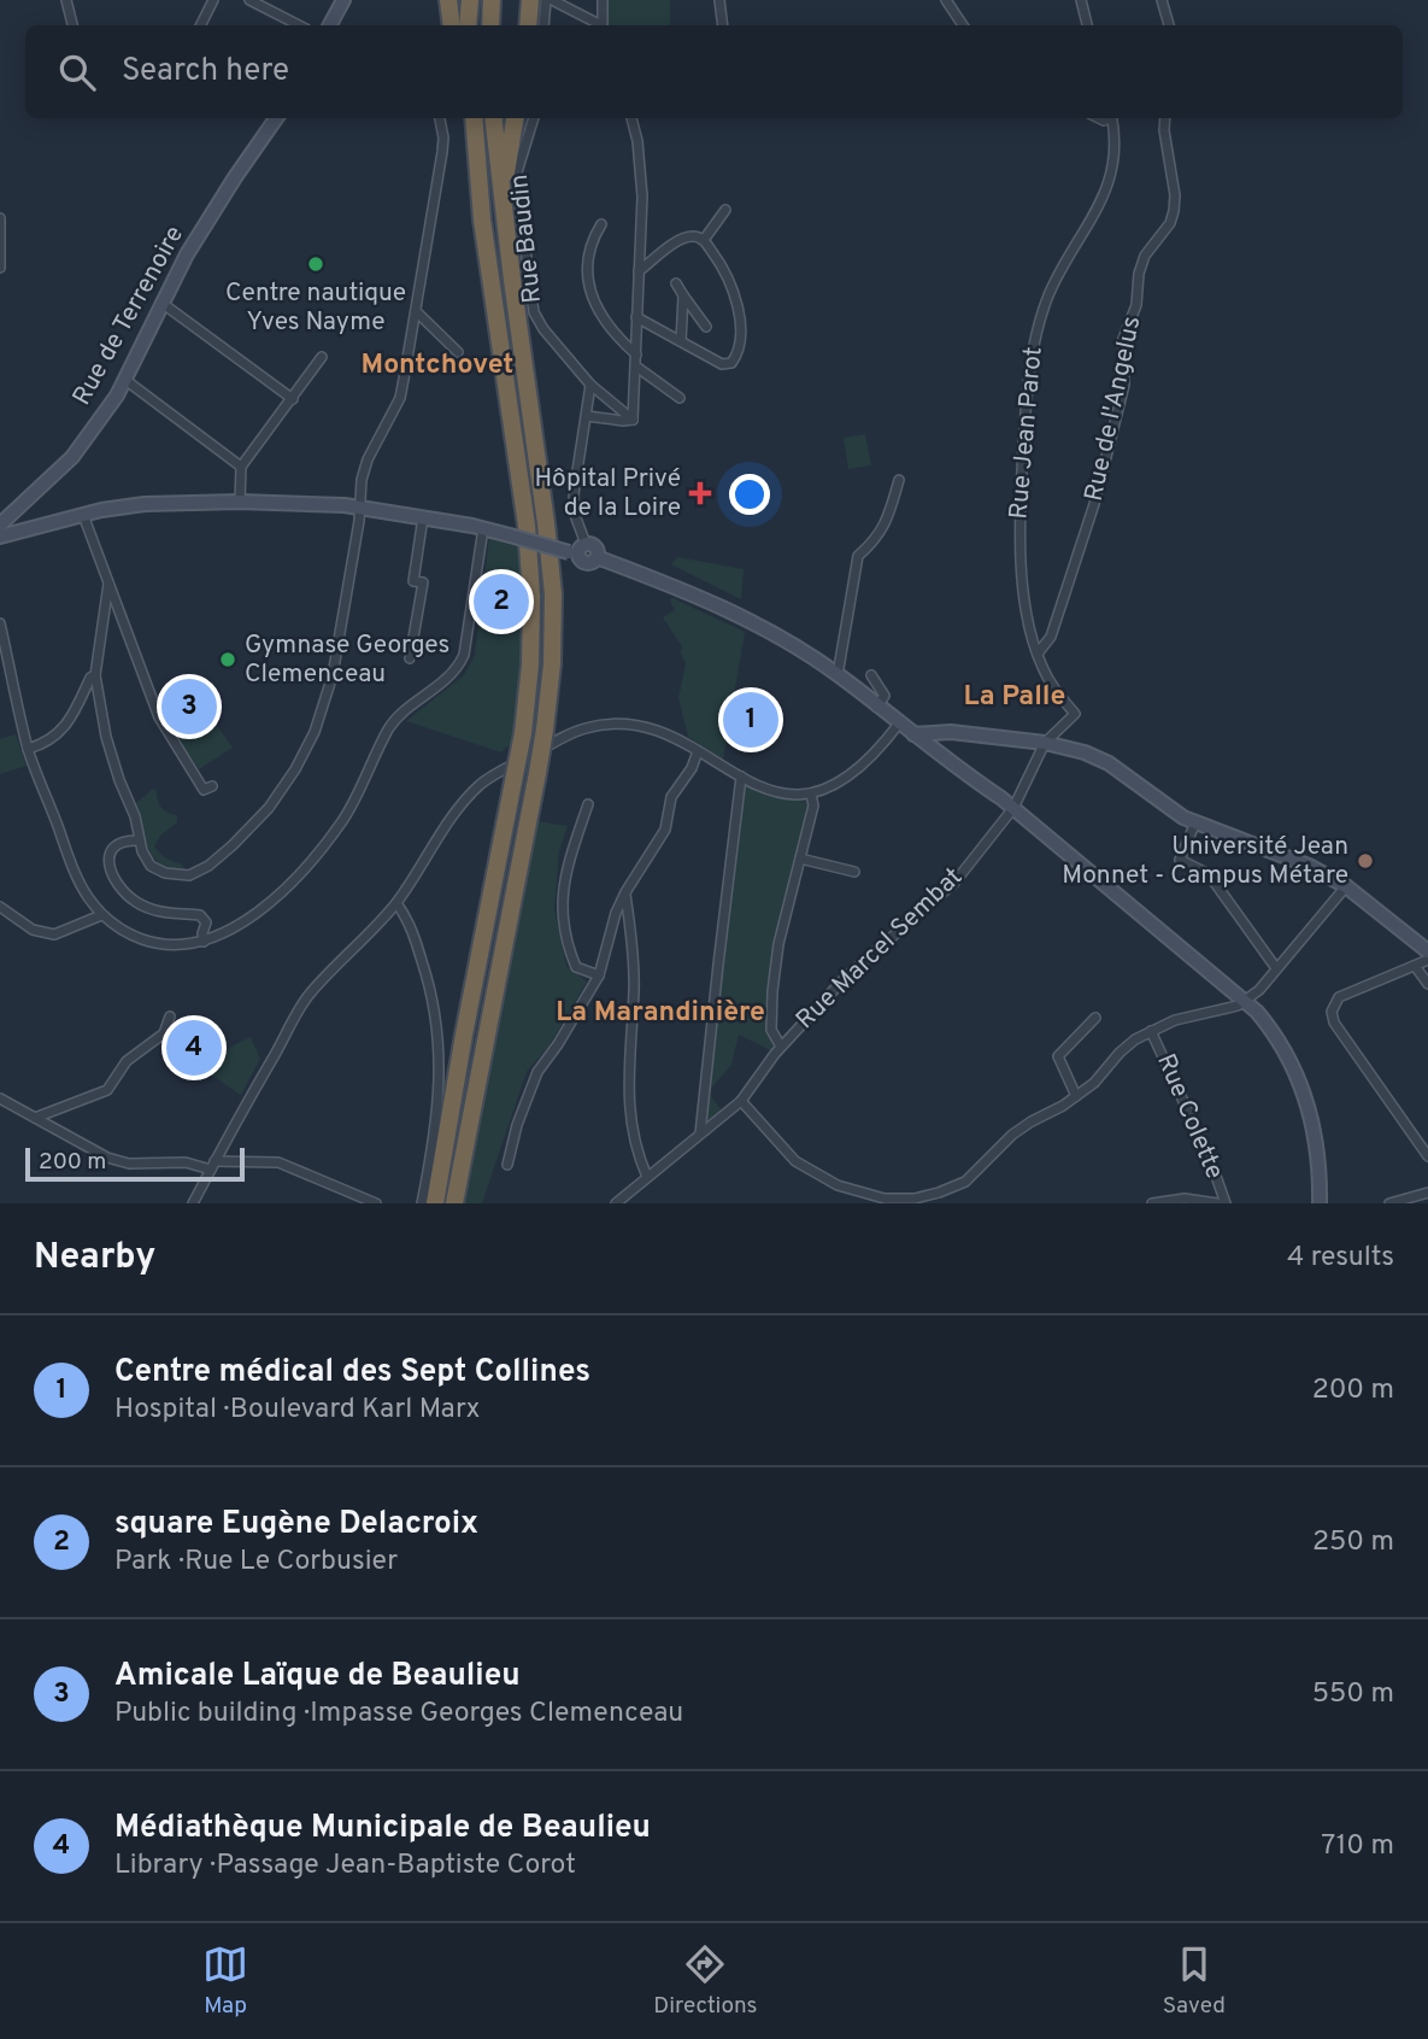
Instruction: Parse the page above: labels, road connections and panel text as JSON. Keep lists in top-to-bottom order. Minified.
{"streets":{"street":["Rue Baudin","Rue de Terrenoire","Rue de l'Angelus","Rue Jean Parot","Rue Marcel Sembat","Rue Colette"]},"crossings":[["Rue de l'Angelus","Rue Jean Parot"],["Rue Jean Parot","Rue Marcel Sembat"]],"districts":["Montchovet","La Palle","La Marandinière"],"places":{"other":["Centre nautique Yves Nayme","Gymnase Georges Clemenceau","Université Jean Monnet - Campus Métare"],"health":["Hôpital Privé de la Loire"]},"scale_bar":"200 m","page":{"search":"Search here","pins":["2","3","1","4"],"scale":"200 m","heading":["Nearby","4 results"],"list":[{"mark":"1","name":"Centre médical des Sept Collines","note":"Hospital · Boulevard Karl Marx","value":"200 m"},{"mark":"2","name":"square Eugène Delacroix","note":"Park · Rue Le Corbusier","value":"250 m"},{"mark":"3","name":"Amicale Laïque de Beaulieu","note":"Public building · Impasse Georges Clemenceau","value":"550 m"},{"mark":"4","name":"Médiathèque Municipale de Beaulieu","note":"Library · Passage Jean-Baptiste Corot","value":"710 m"}],"nav":["Map","Directions","Saved"]}}
